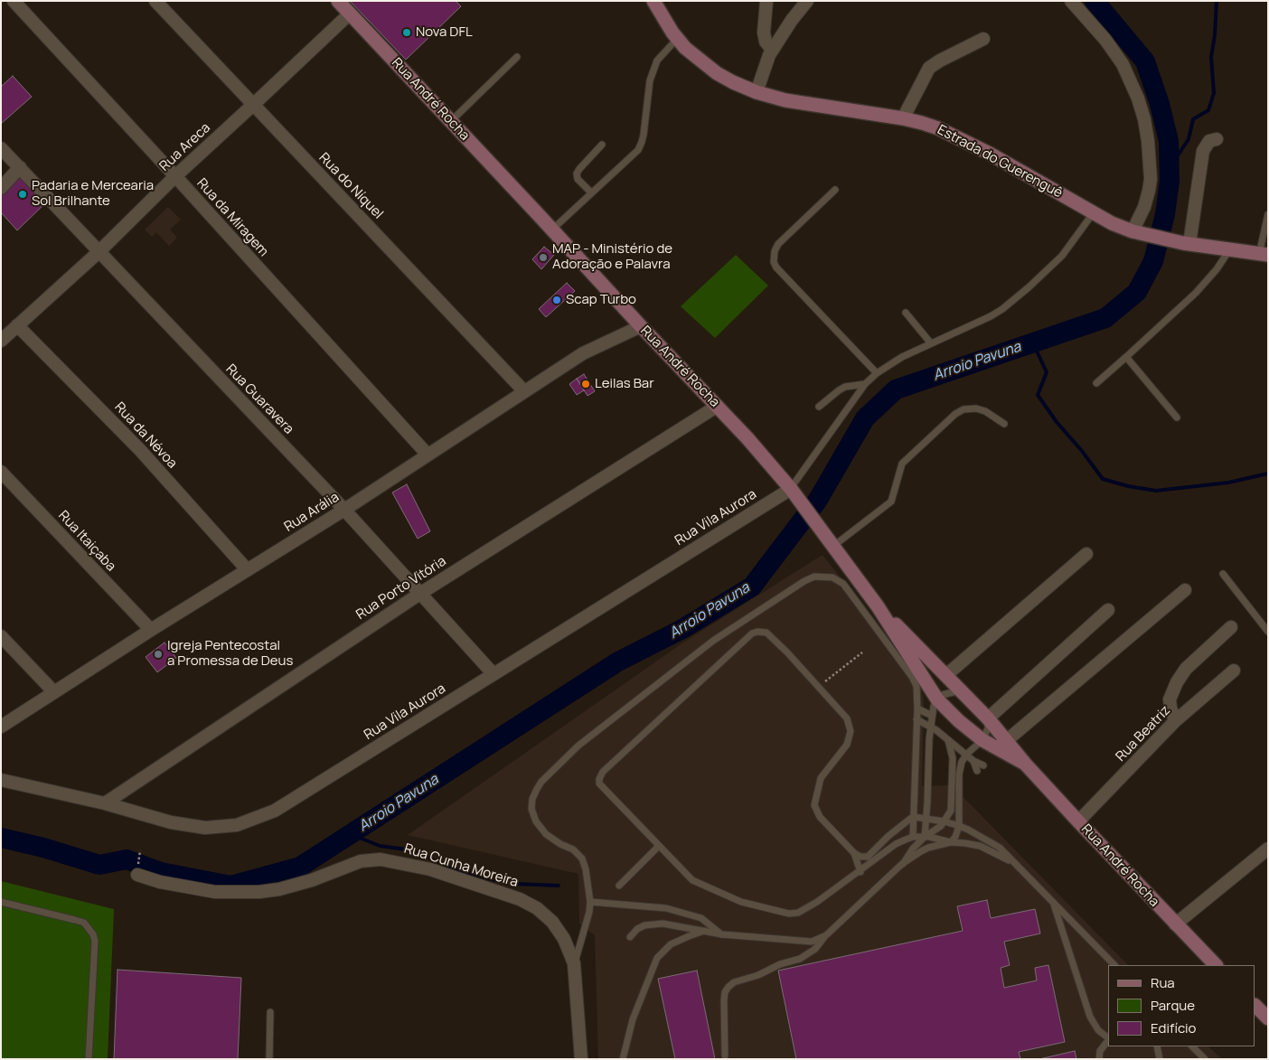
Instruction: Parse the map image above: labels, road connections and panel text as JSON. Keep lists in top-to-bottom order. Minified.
{"streets":{"main road":["Rua André Rocha","Estrada do Guerenguê"],"street":["Rua Areca","Rua do Níquel","Rua da Miragem","Rua Guaravera","Rua da Névoa","Rua Arália","Rua Vila Aurora","Rua Itaiçaba","Rua Porto Vitória","Rua Beatriz","Rua Cunha Moreira"]},"crossings":[["Rua André Rocha","Rua Areca"],["Rua André Rocha","Rua Arália"],["Rua André Rocha","Rua Vila Aurora"],["Rua André Rocha","Rua Porto Vitória"],["Rua André Rocha","Rua Beatriz"],["Rua Areca","Rua do Níquel"],["Rua Areca","Rua da Miragem"],["Rua Areca","Rua Guaravera"],["Rua Areca","Rua da Névoa"],["Rua do Níquel","Rua Arália"],["Rua da Miragem","Rua Arália"],["Rua Guaravera","Rua Arália"],["Rua Guaravera","Rua Vila Aurora"],["Rua Guaravera","Rua Porto Vitória"],["Rua da Névoa","Rua Arália"],["Rua Arália","Rua Itaiçaba"],["Rua Vila Aurora","Rua Porto Vitória"]],"water":["Arroio Pavuna"],"places":["Nova DFL","Padaria e Mercearia Sol Brilhante","MAP - Ministério de Adoração e Palavra","Scap Turbo","Leilas Bar","Igreja Pentecostal a Promessa de Deus"],"legend":["Rua","Parque","Edifício"]}
